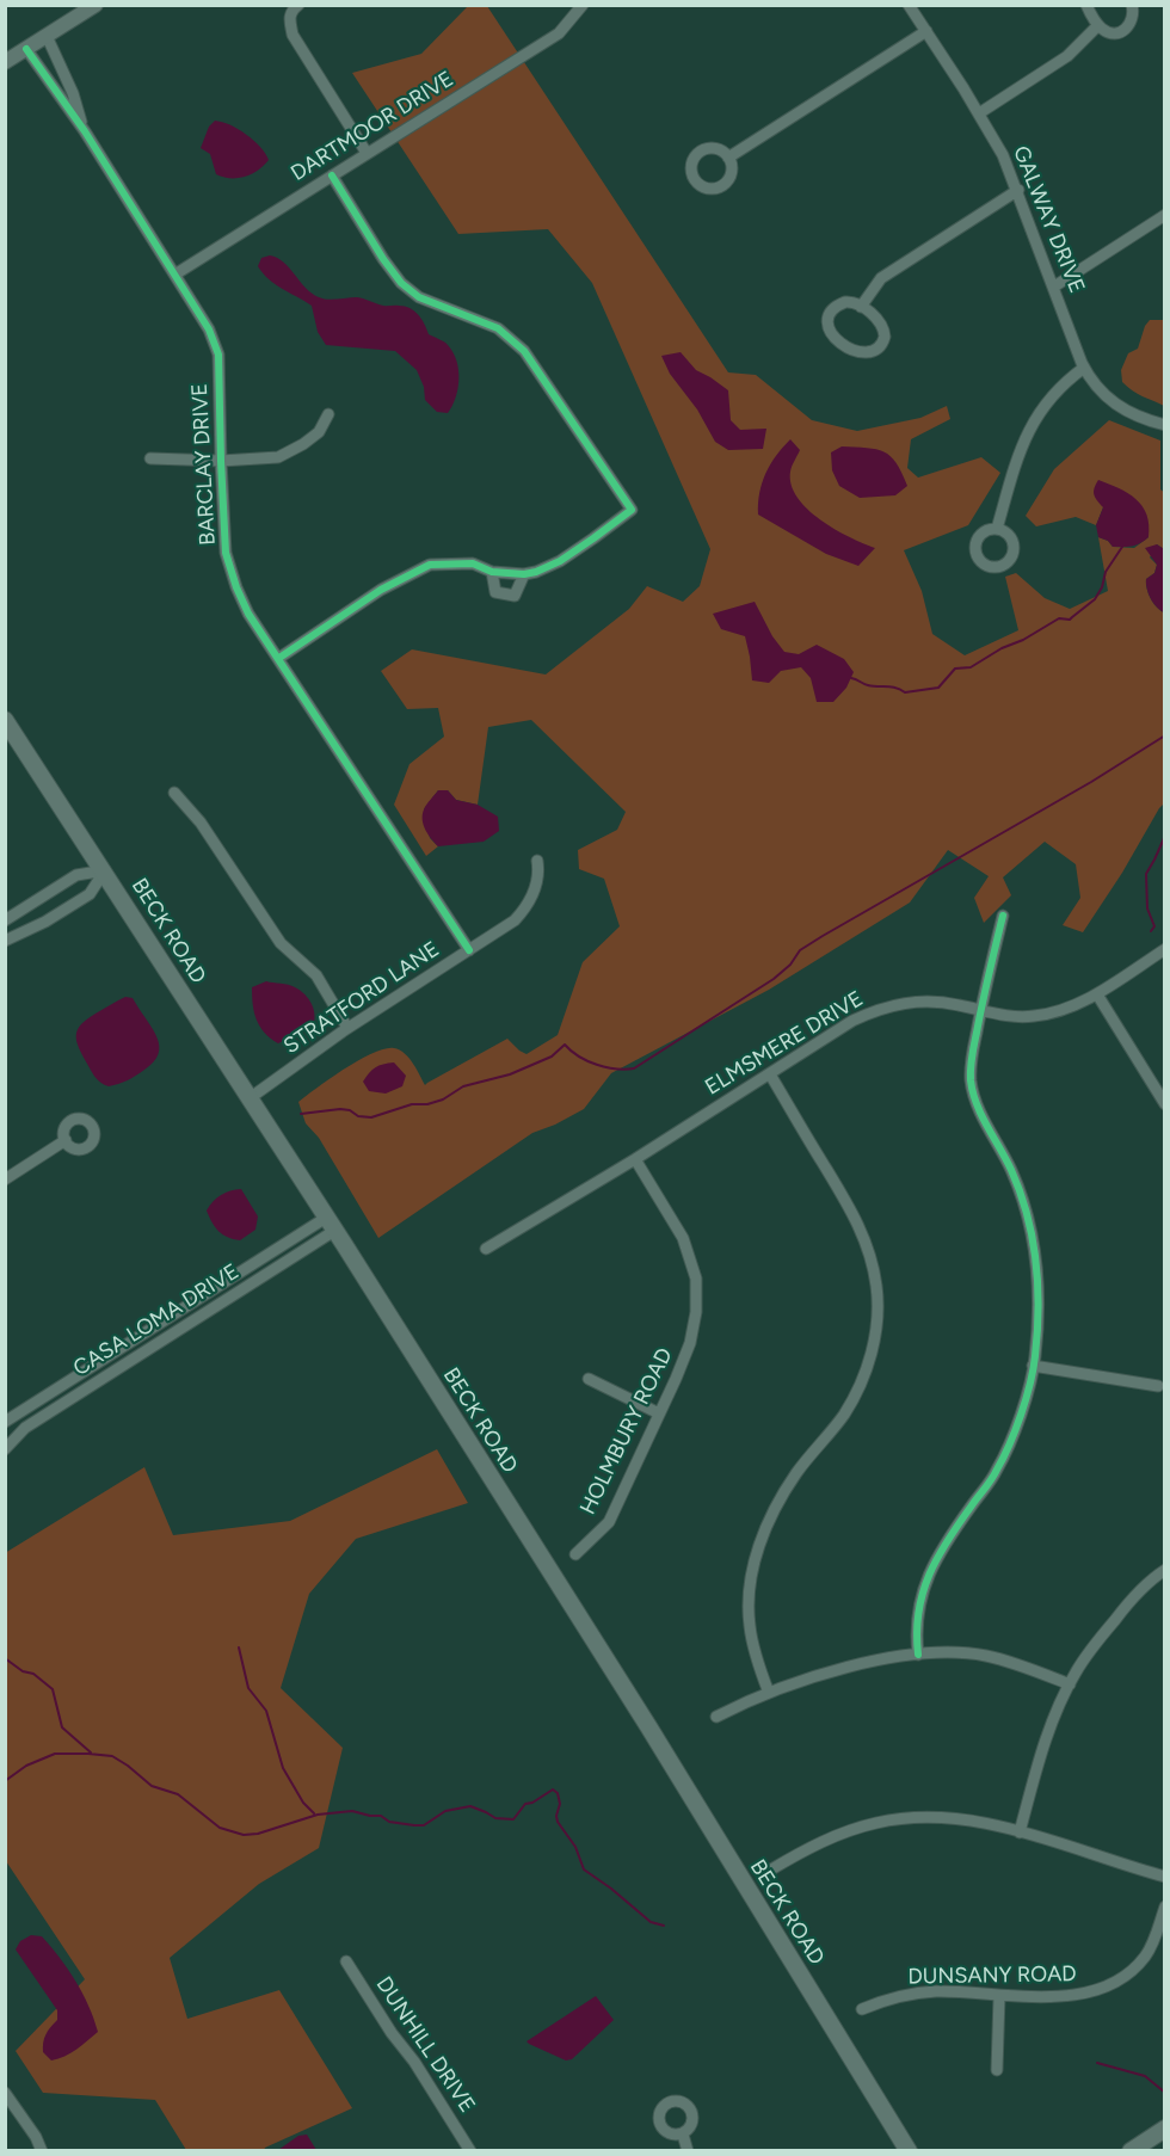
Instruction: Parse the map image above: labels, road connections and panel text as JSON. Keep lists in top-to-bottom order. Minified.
{"streets":{"main road":["BECK ROAD"],"street":["DARTMOOR DRIVE","GALWAY DRIVE","BARCLAY DRIVE","STRATFORD LANE","ELMSMERE DRIVE","CASA LOMA DRIVE","HOLMBURY ROAD","DUNSANY ROAD","DUNHILL DRIVE"]},"crossings":[["DARTMOOR DRIVE","BARCLAY DRIVE"],["BARCLAY DRIVE","STRATFORD LANE"],["BECK ROAD","STRATFORD LANE"],["BECK ROAD","CASA LOMA DRIVE"],["ELMSMERE DRIVE","HOLMBURY ROAD"]]}
